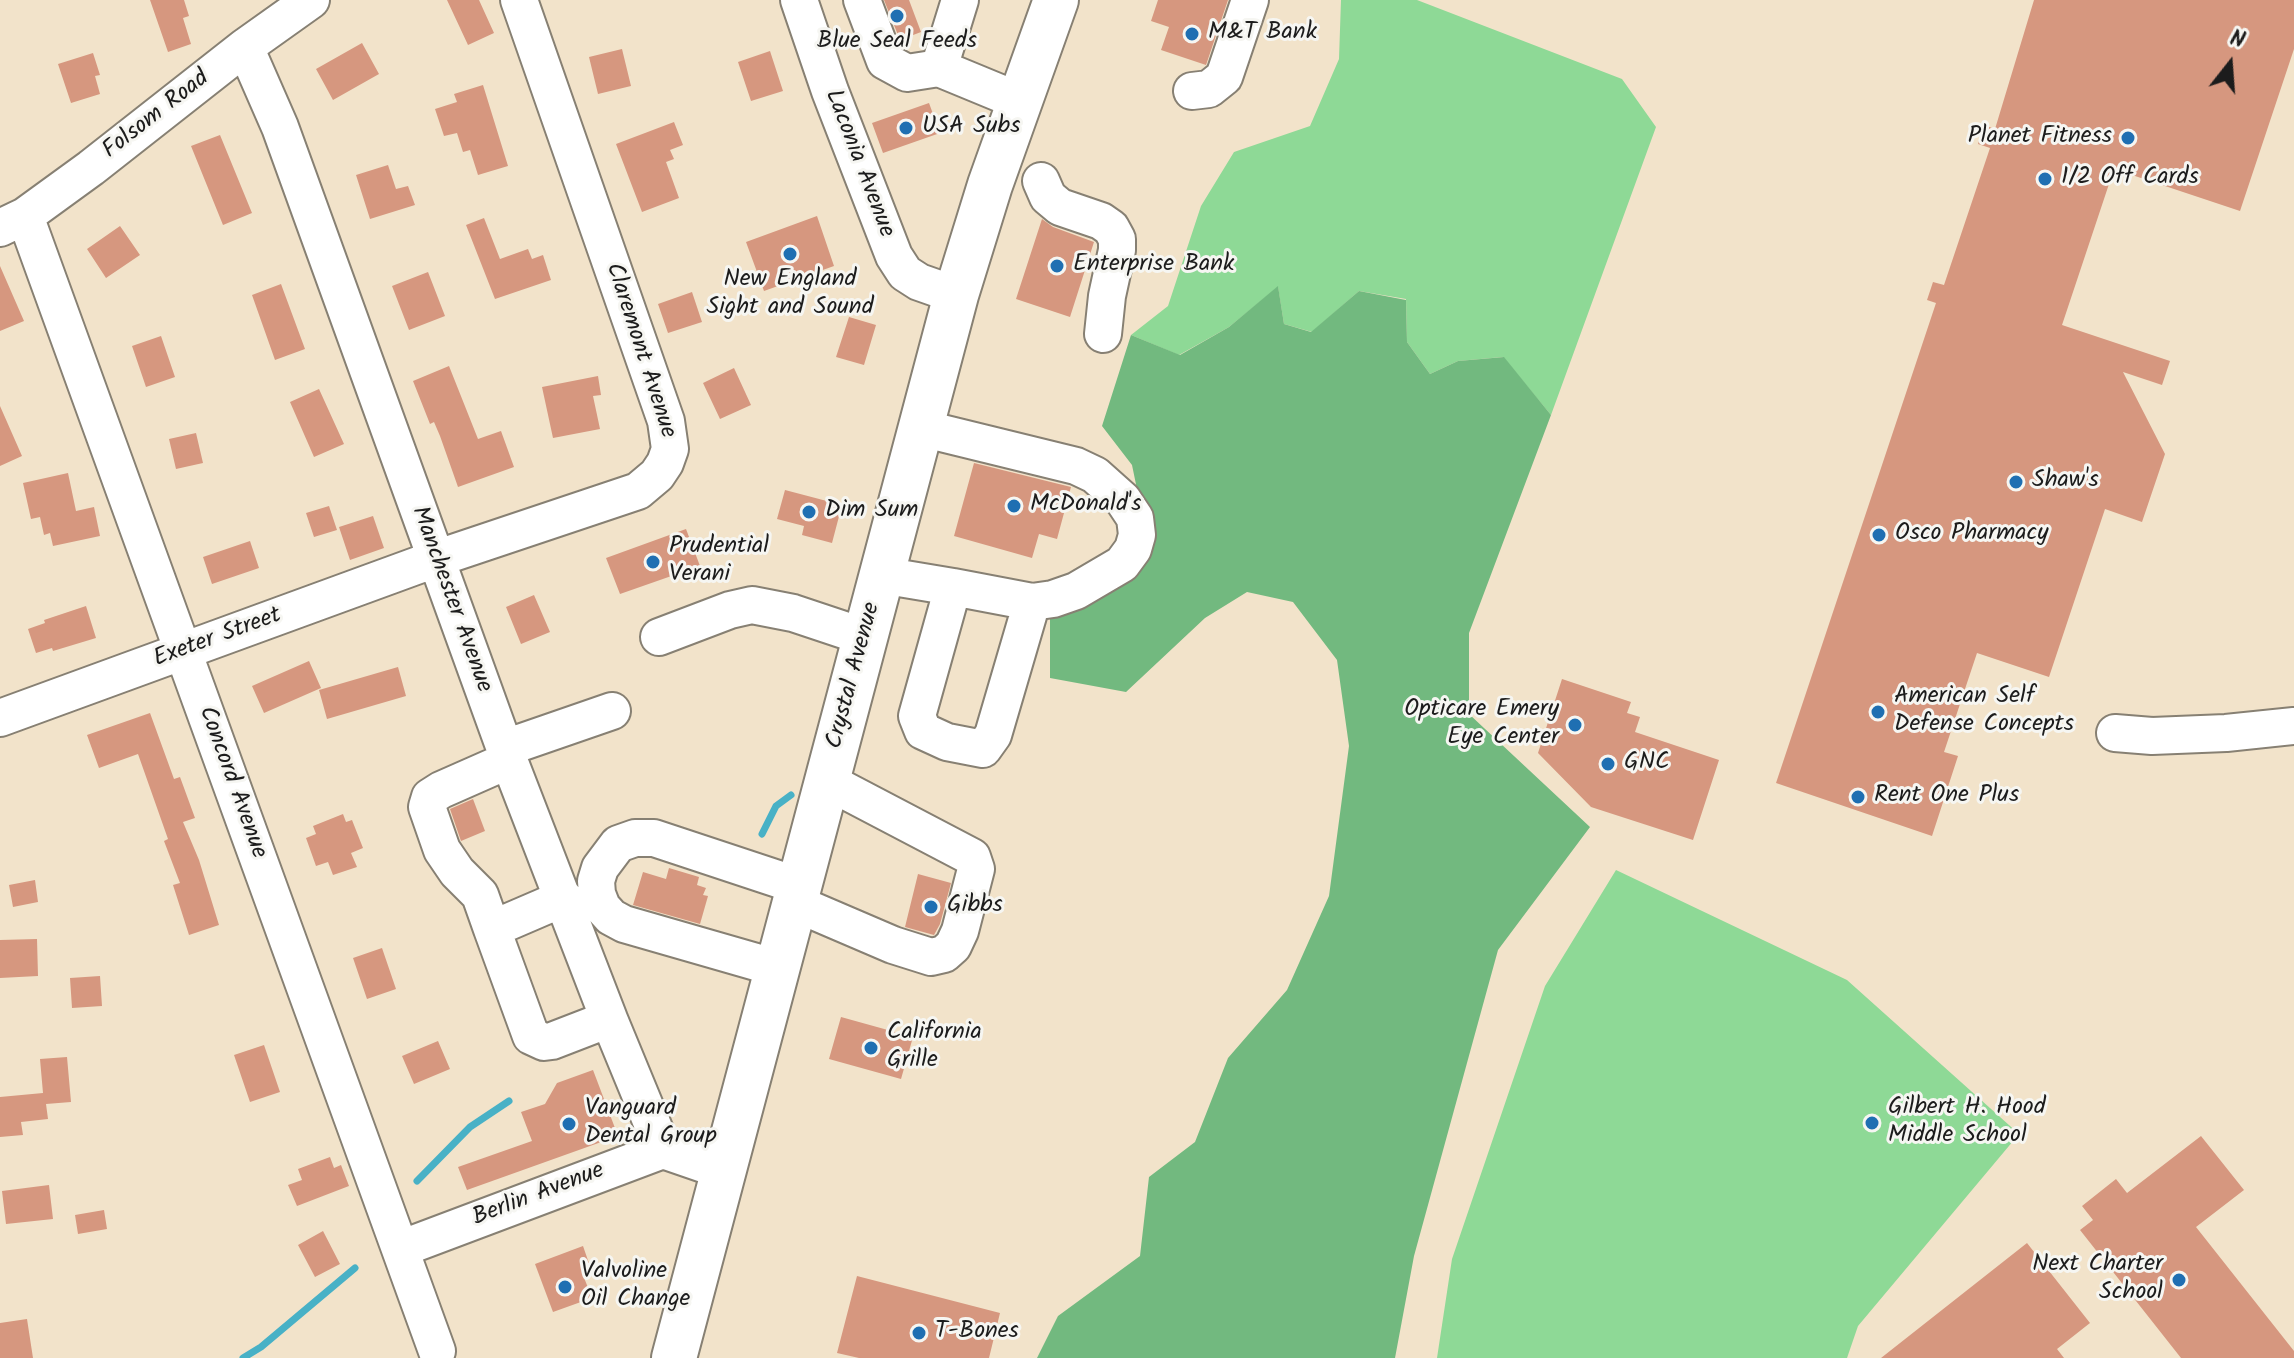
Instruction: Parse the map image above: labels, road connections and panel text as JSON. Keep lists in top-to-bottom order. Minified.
{"streets":{"main road":["Crystal Avenue"],"street":["Folsom Road","Laconia Avenue","Claremont Avenue","Manchester Avenue","Exeter Street","Concord Avenue","Berlin Avenue"]},"crossings":[["Folsom Road","Manchester Avenue"],["Folsom Road","Concord Avenue"],["Laconia Avenue","Crystal Avenue"],["Claremont Avenue","Manchester Avenue"],["Claremont Avenue","Exeter Street"],["Manchester Avenue","Exeter Street"],["Manchester Avenue","Berlin Avenue"],["Exeter Street","Concord Avenue"],["Concord Avenue","Berlin Avenue"]],"places":["Blue Seal Feeds","M&T Bank","USA Subs","Planet Fitness","1/2 Off Cards","New England Sight and Sound","Enterprise Bank","Shaw's","McDonald's","Dim Sum","Osco Pharmacy","Prudential Verani","American Self Defense Concepts","Opticare Emery Eye Center","GNC","Rent One Plus","Gibbs","California Grille","Gilbert H. Hood Middle School","Vanguard Dental Group","Next Charter School","Valvoline Oil Change","T-Bones"],"north":"top"}
